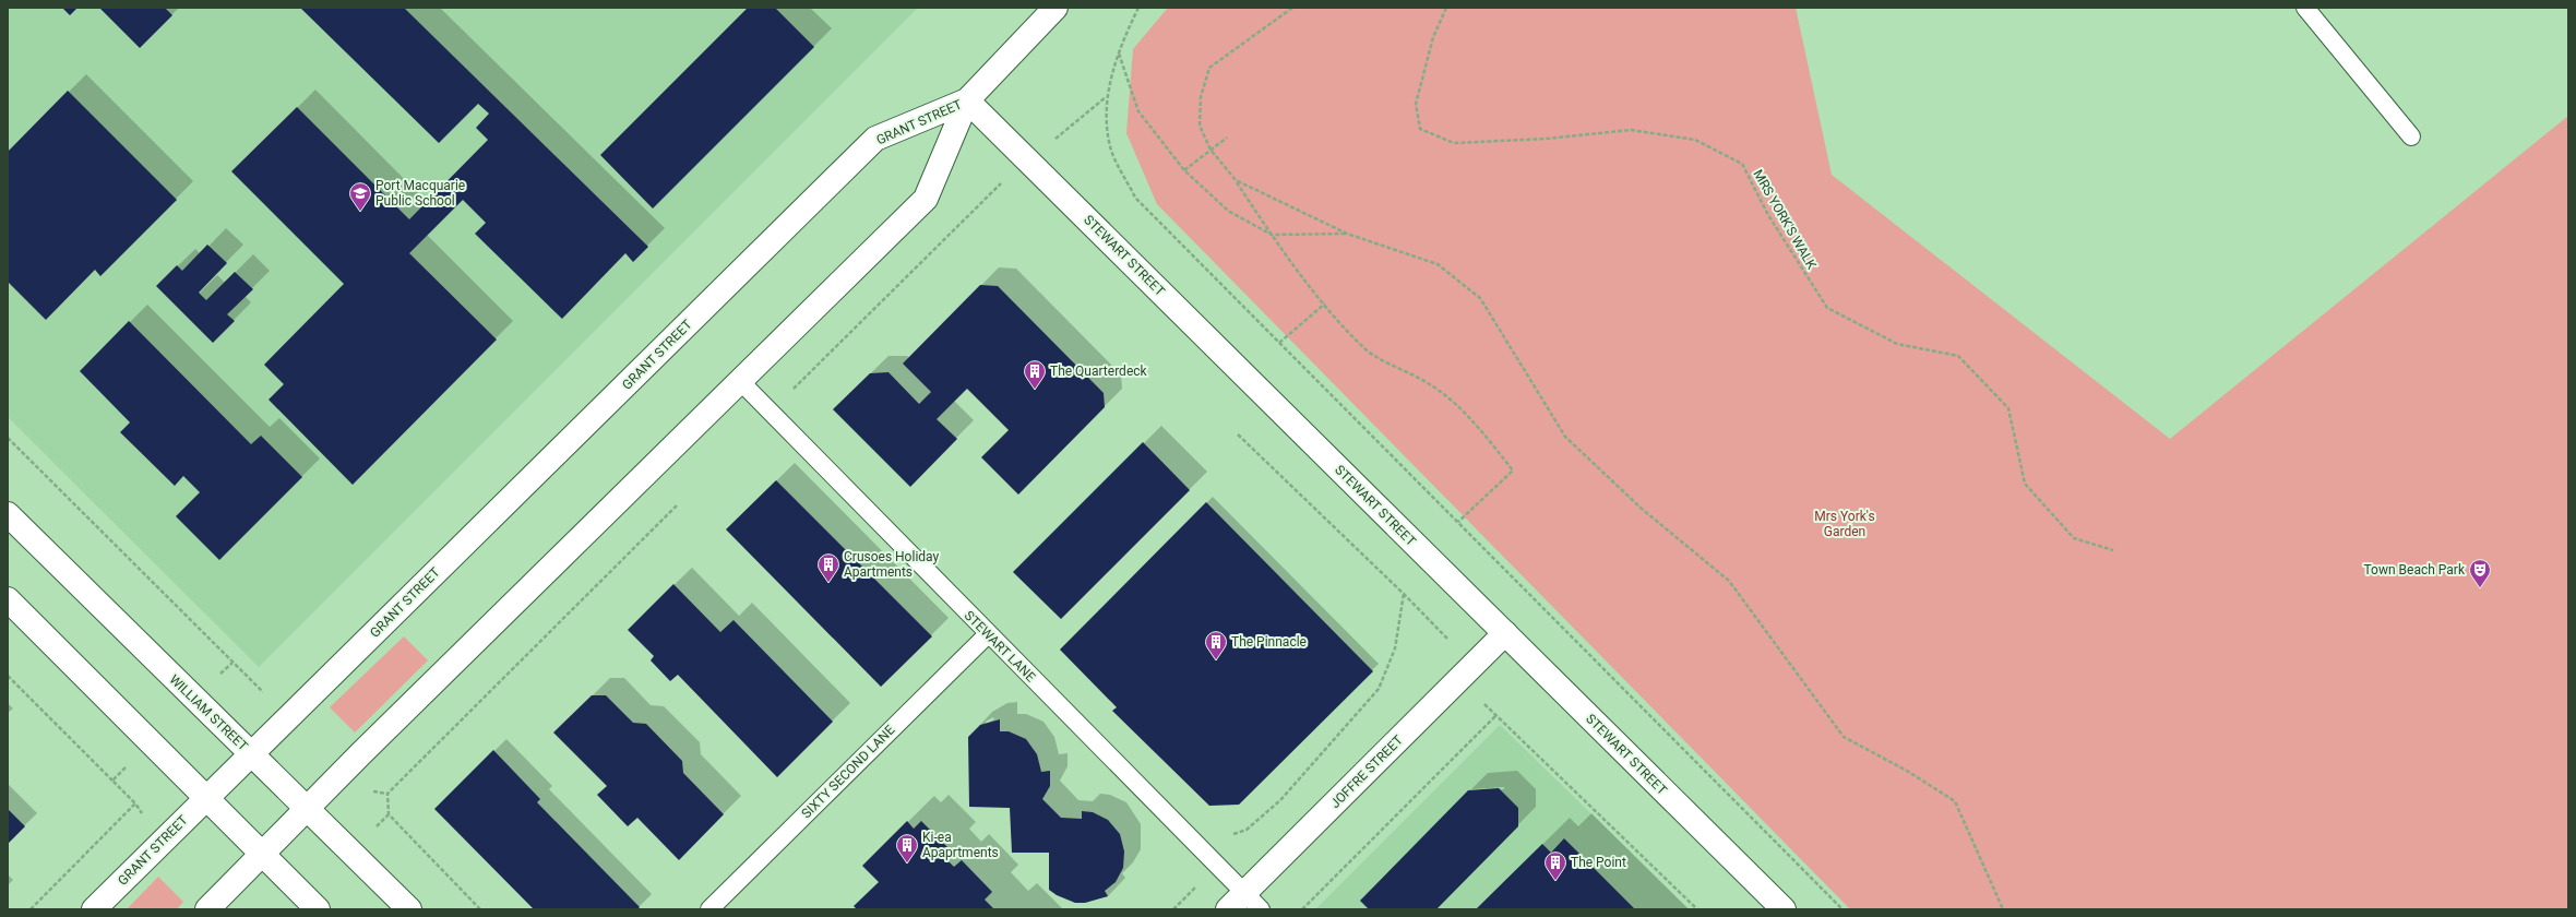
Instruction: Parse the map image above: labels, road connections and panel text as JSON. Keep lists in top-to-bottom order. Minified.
{"streets":{"street":["GRANT STREET","STEWART STREET","WILLIAM STREET","JOFFRE STREET"],"lane":["STEWART LANE","SIXTY SECOND LANE"],"path":["MRS YORK'S WALK"]},"crossings":[["GRANT STREET","STEWART STREET"],["GRANT STREET","STEWART LANE"],["GRANT STREET","WILLIAM STREET"],["STEWART STREET","JOFFRE STREET"],["STEWART LANE","SIXTY SECOND LANE"],["STEWART LANE","JOFFRE STREET"]],"parks":["Mrs York's Garden"],"places":{"school or university":["Port Macquarie Public School"],"building":["The Quarterdeck","Crusoes Holiday Apartments","The Pinnacle","Ki-ea Apaprtments","The Point"],"theatre":["Town Beach Park"]}}
